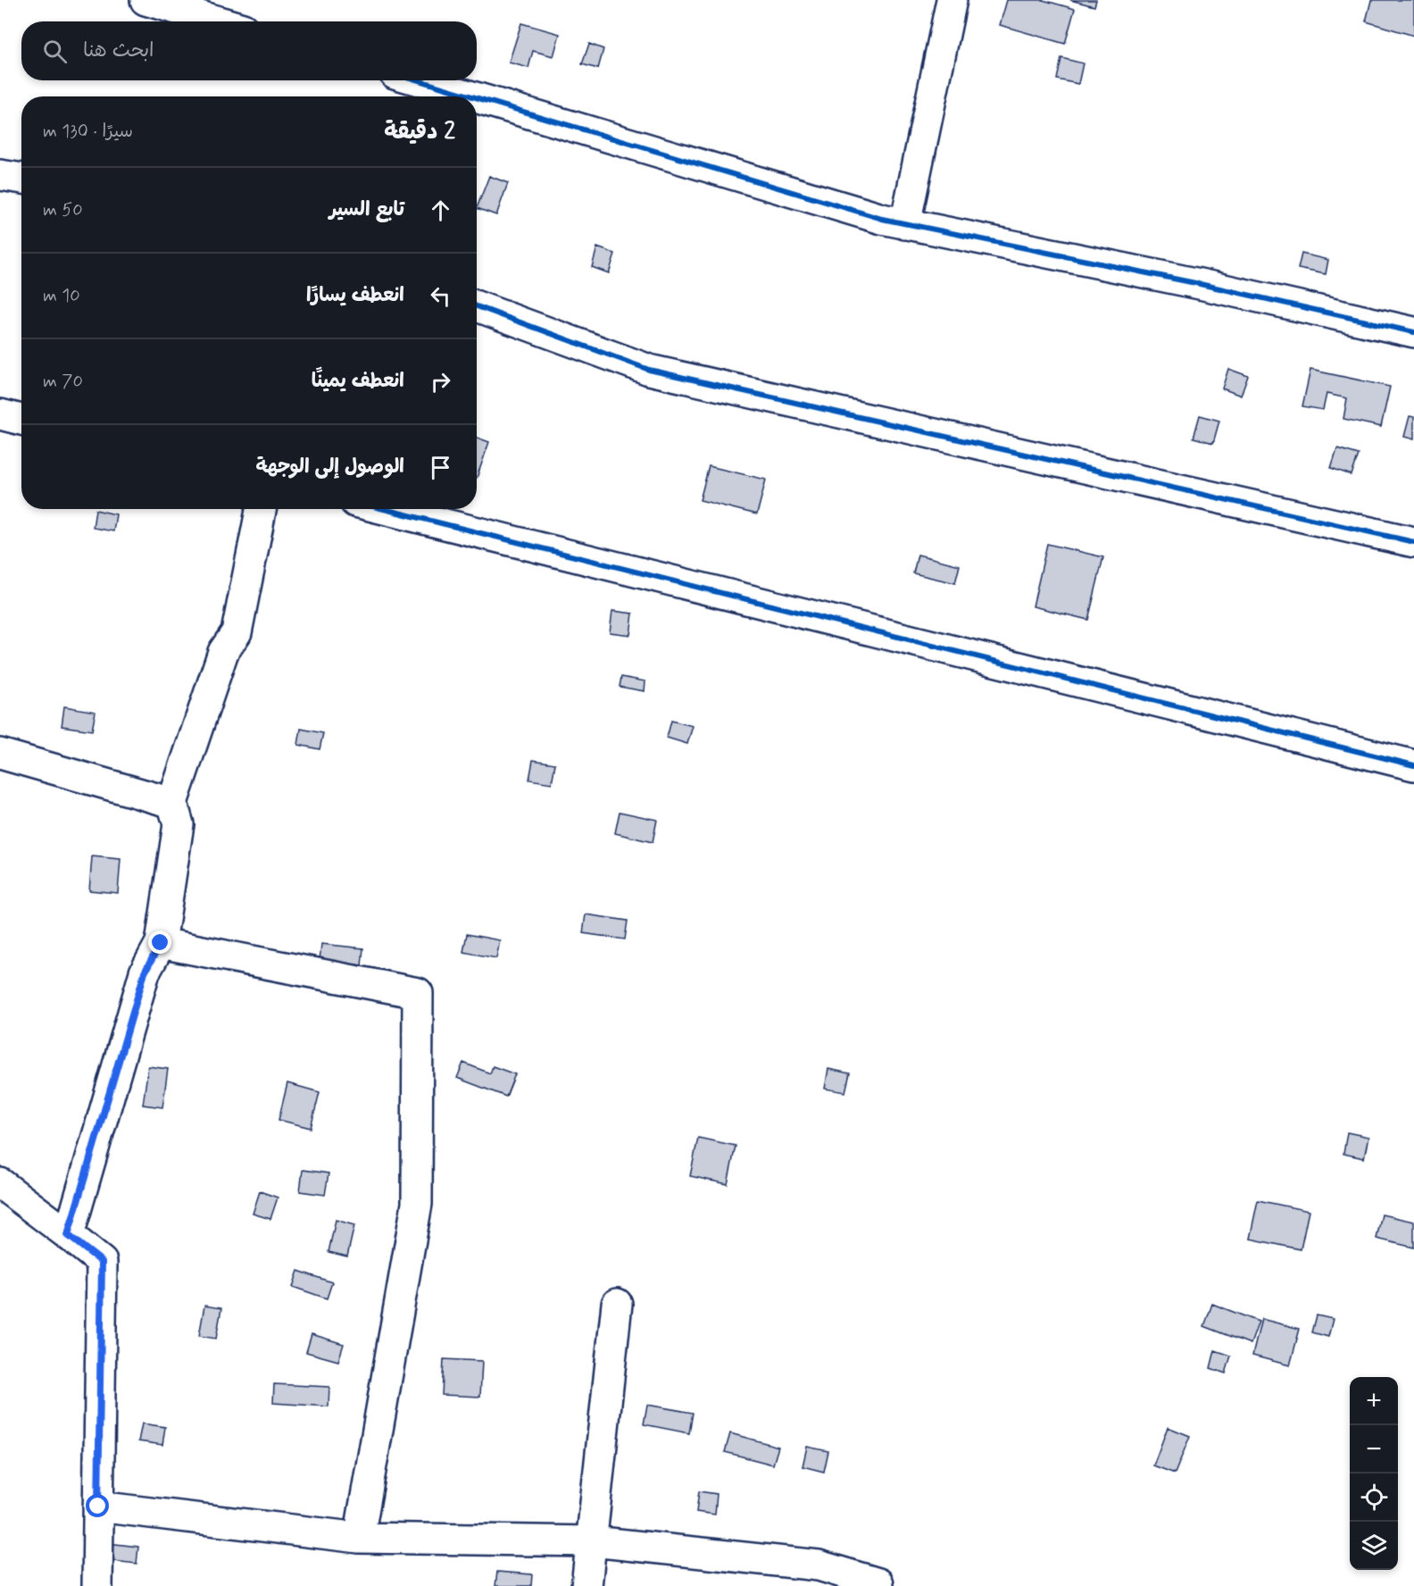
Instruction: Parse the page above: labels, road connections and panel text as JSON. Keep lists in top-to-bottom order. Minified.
{"page":{"search":"ابحث هنا","heading":["2 دقيقة","سيرًا · 130 m"],"list":[["تابع السير","50 m"],["انعطف يسارًا","10 m"],["انعطف يمينًا","70 m"],"الوصول إلى الوجهة"],"map_buttons":["+","−"]}}
